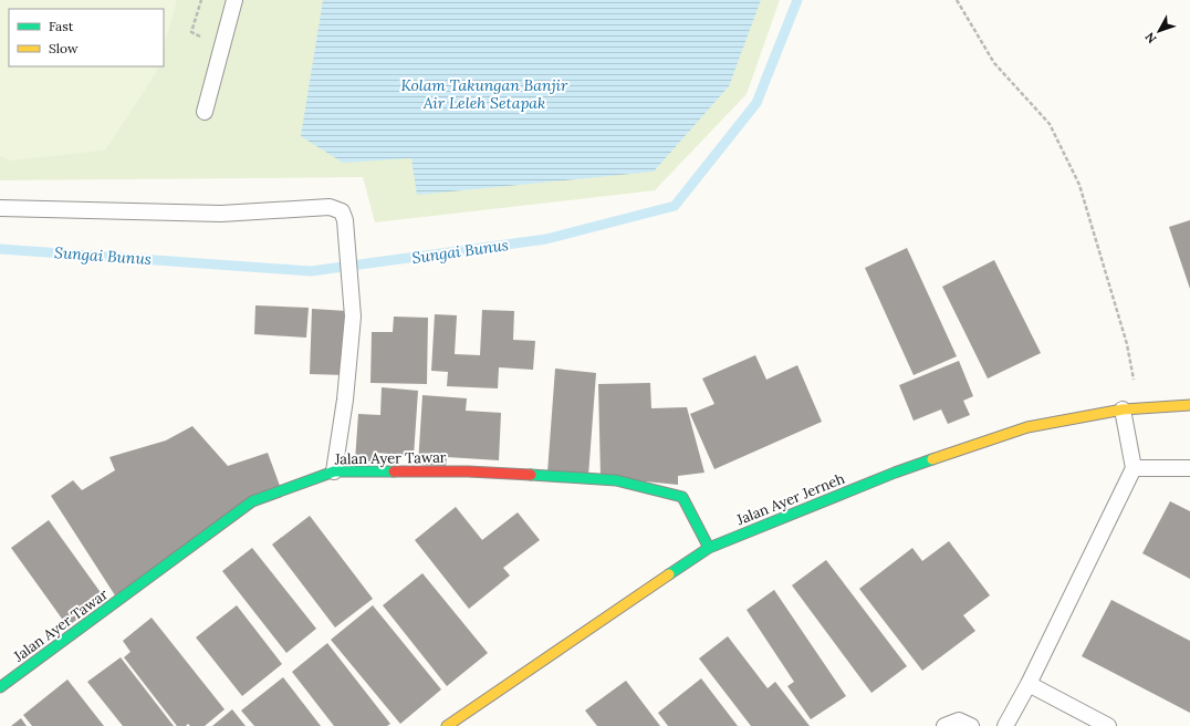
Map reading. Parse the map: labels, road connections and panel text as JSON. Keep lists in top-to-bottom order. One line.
{"streets":{"main road":["Jalan Ayer Tawar","Jalan Ayer Jerneh"]},"crossings":[["Jalan Ayer Tawar","Jalan Ayer Jerneh"]],"water":["Kolam Takungan Banjir Air Leleh Setapak","Sungai Bunus"],"legend":["Fast","Slow"],"north":"bottom left"}
